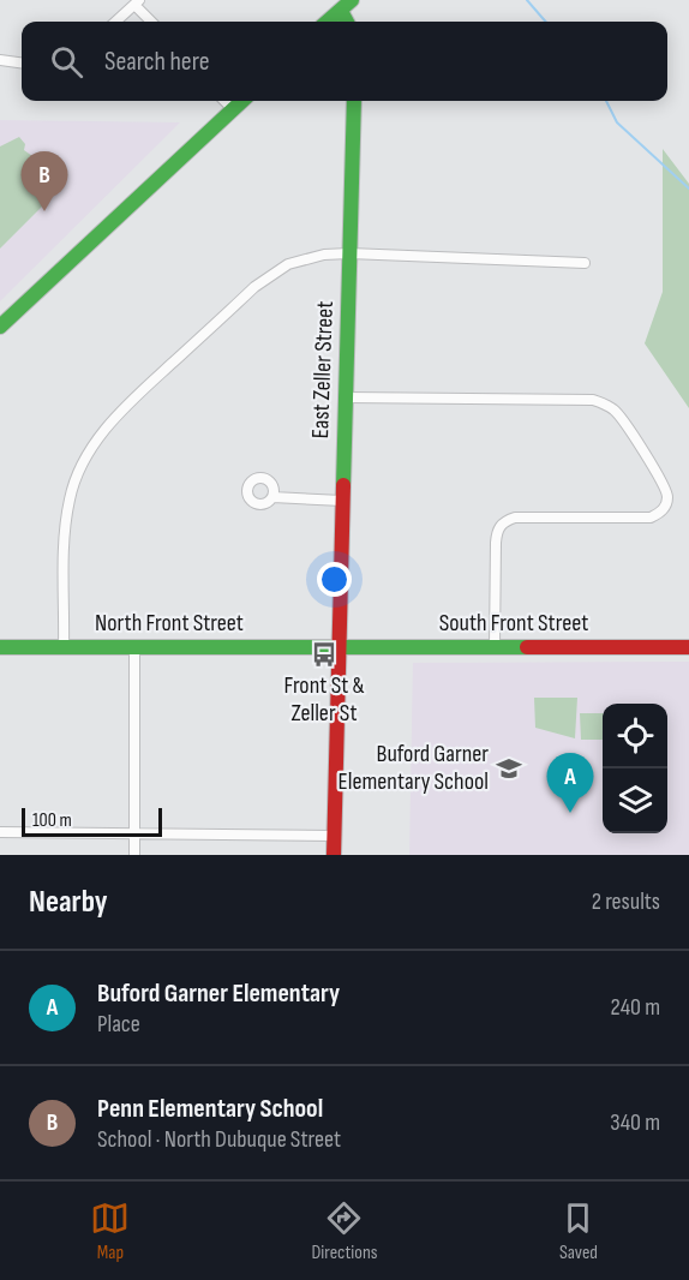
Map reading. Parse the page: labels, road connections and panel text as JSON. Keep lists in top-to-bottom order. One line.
{"streets":{"street":["East Zeller Street","North Front Street","South Front Street"]},"crossings":[["East Zeller Street","North Front Street"],["East Zeller Street","South Front Street"],["North Front Street","South Front Street"]],"places":{"bus stop":["Front St & Zeller St"],"school or university":["Buford Garner Elementary School"]},"scale_bar":"100 m","page":{"search":"Search here","pins":["B","A"],"scale":"100 m","heading":["Nearby","2 results"],"list":[{"mark":"A","name":"Buford Garner Elementary","note":"Place","value":"240 m"},{"mark":"B","name":"Penn Elementary School","note":"School · North Dubuque Street","value":"340 m"}],"nav":["Map","Directions","Saved"]}}
